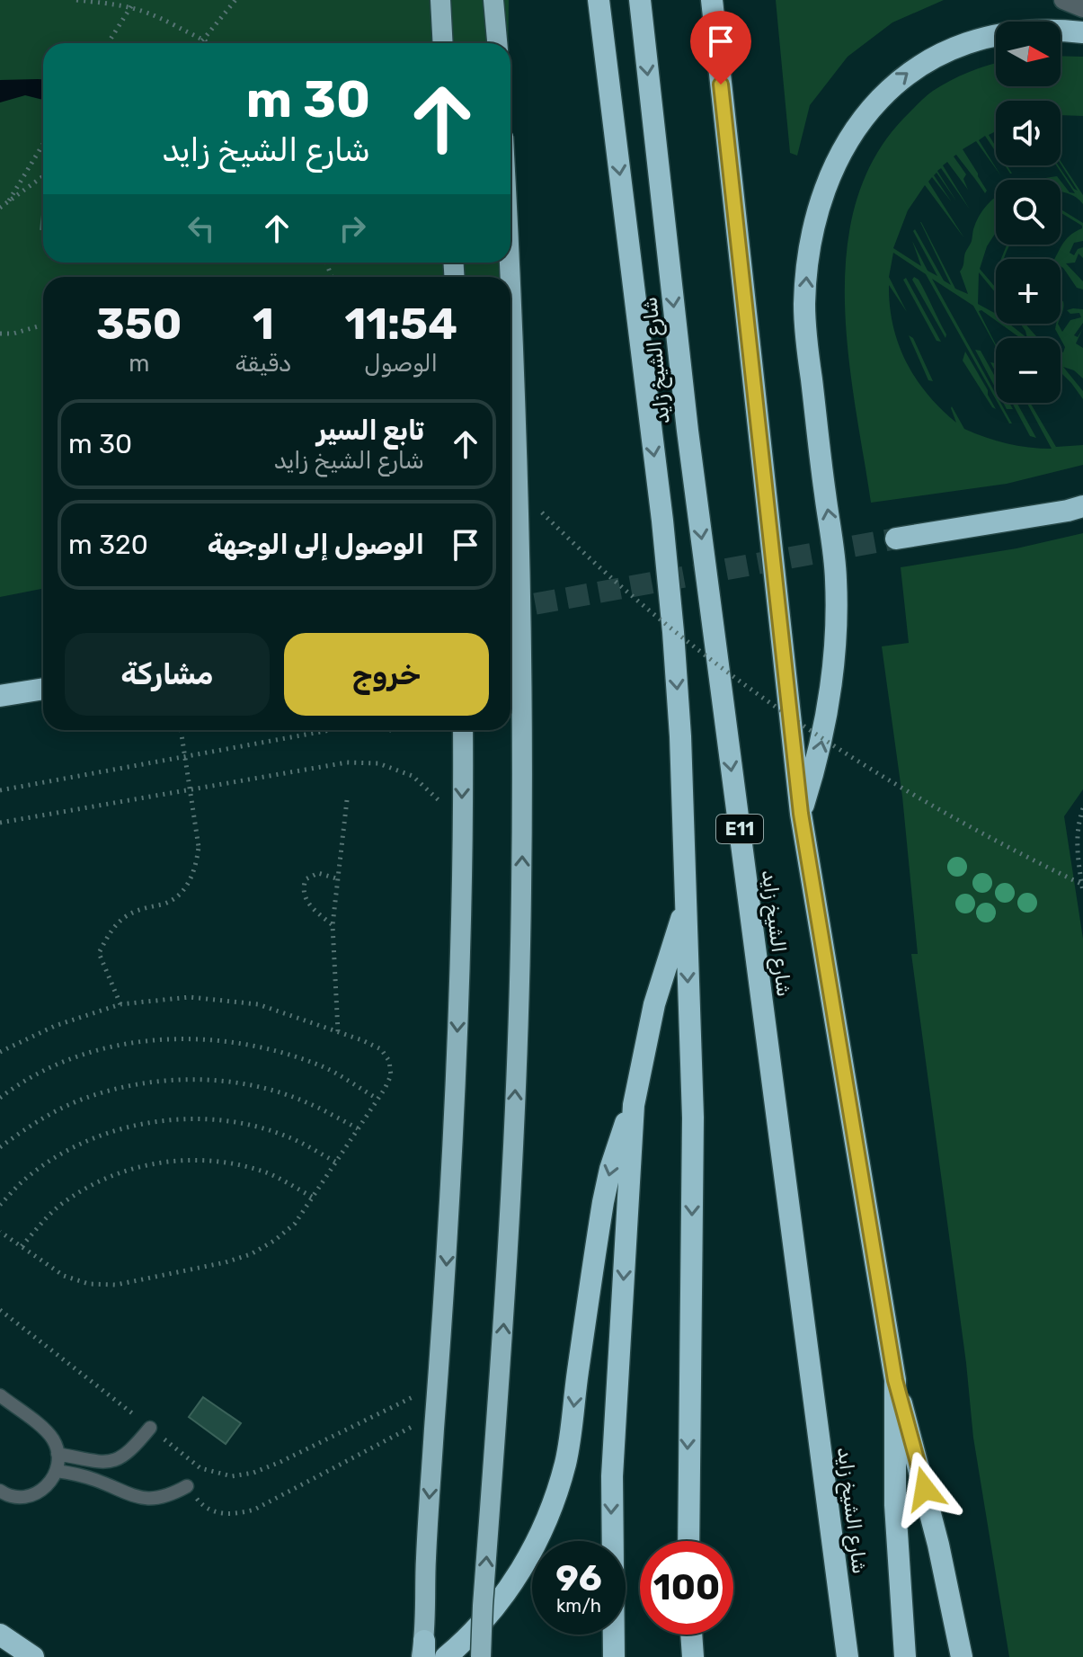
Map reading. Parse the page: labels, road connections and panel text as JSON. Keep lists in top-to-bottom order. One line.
{"streets":{"highway":["شارع الشيخ زايد","E11"]},"north":"right","page":{"map_buttons":["+","−"],"turn":["30 m","شارع الشيخ زايد"],"eta":["11:54","الوصول","1","دقيقة","350","m"],"list":[{"name":"تابع السير","note":"شارع الشيخ زايد","value":"30 m"},{"name":"الوصول إلى الوجهة","value":"320 m"}],"buttons":["خروج","مشاركة"],"speed":"96 km/h","limit":"100"}}
